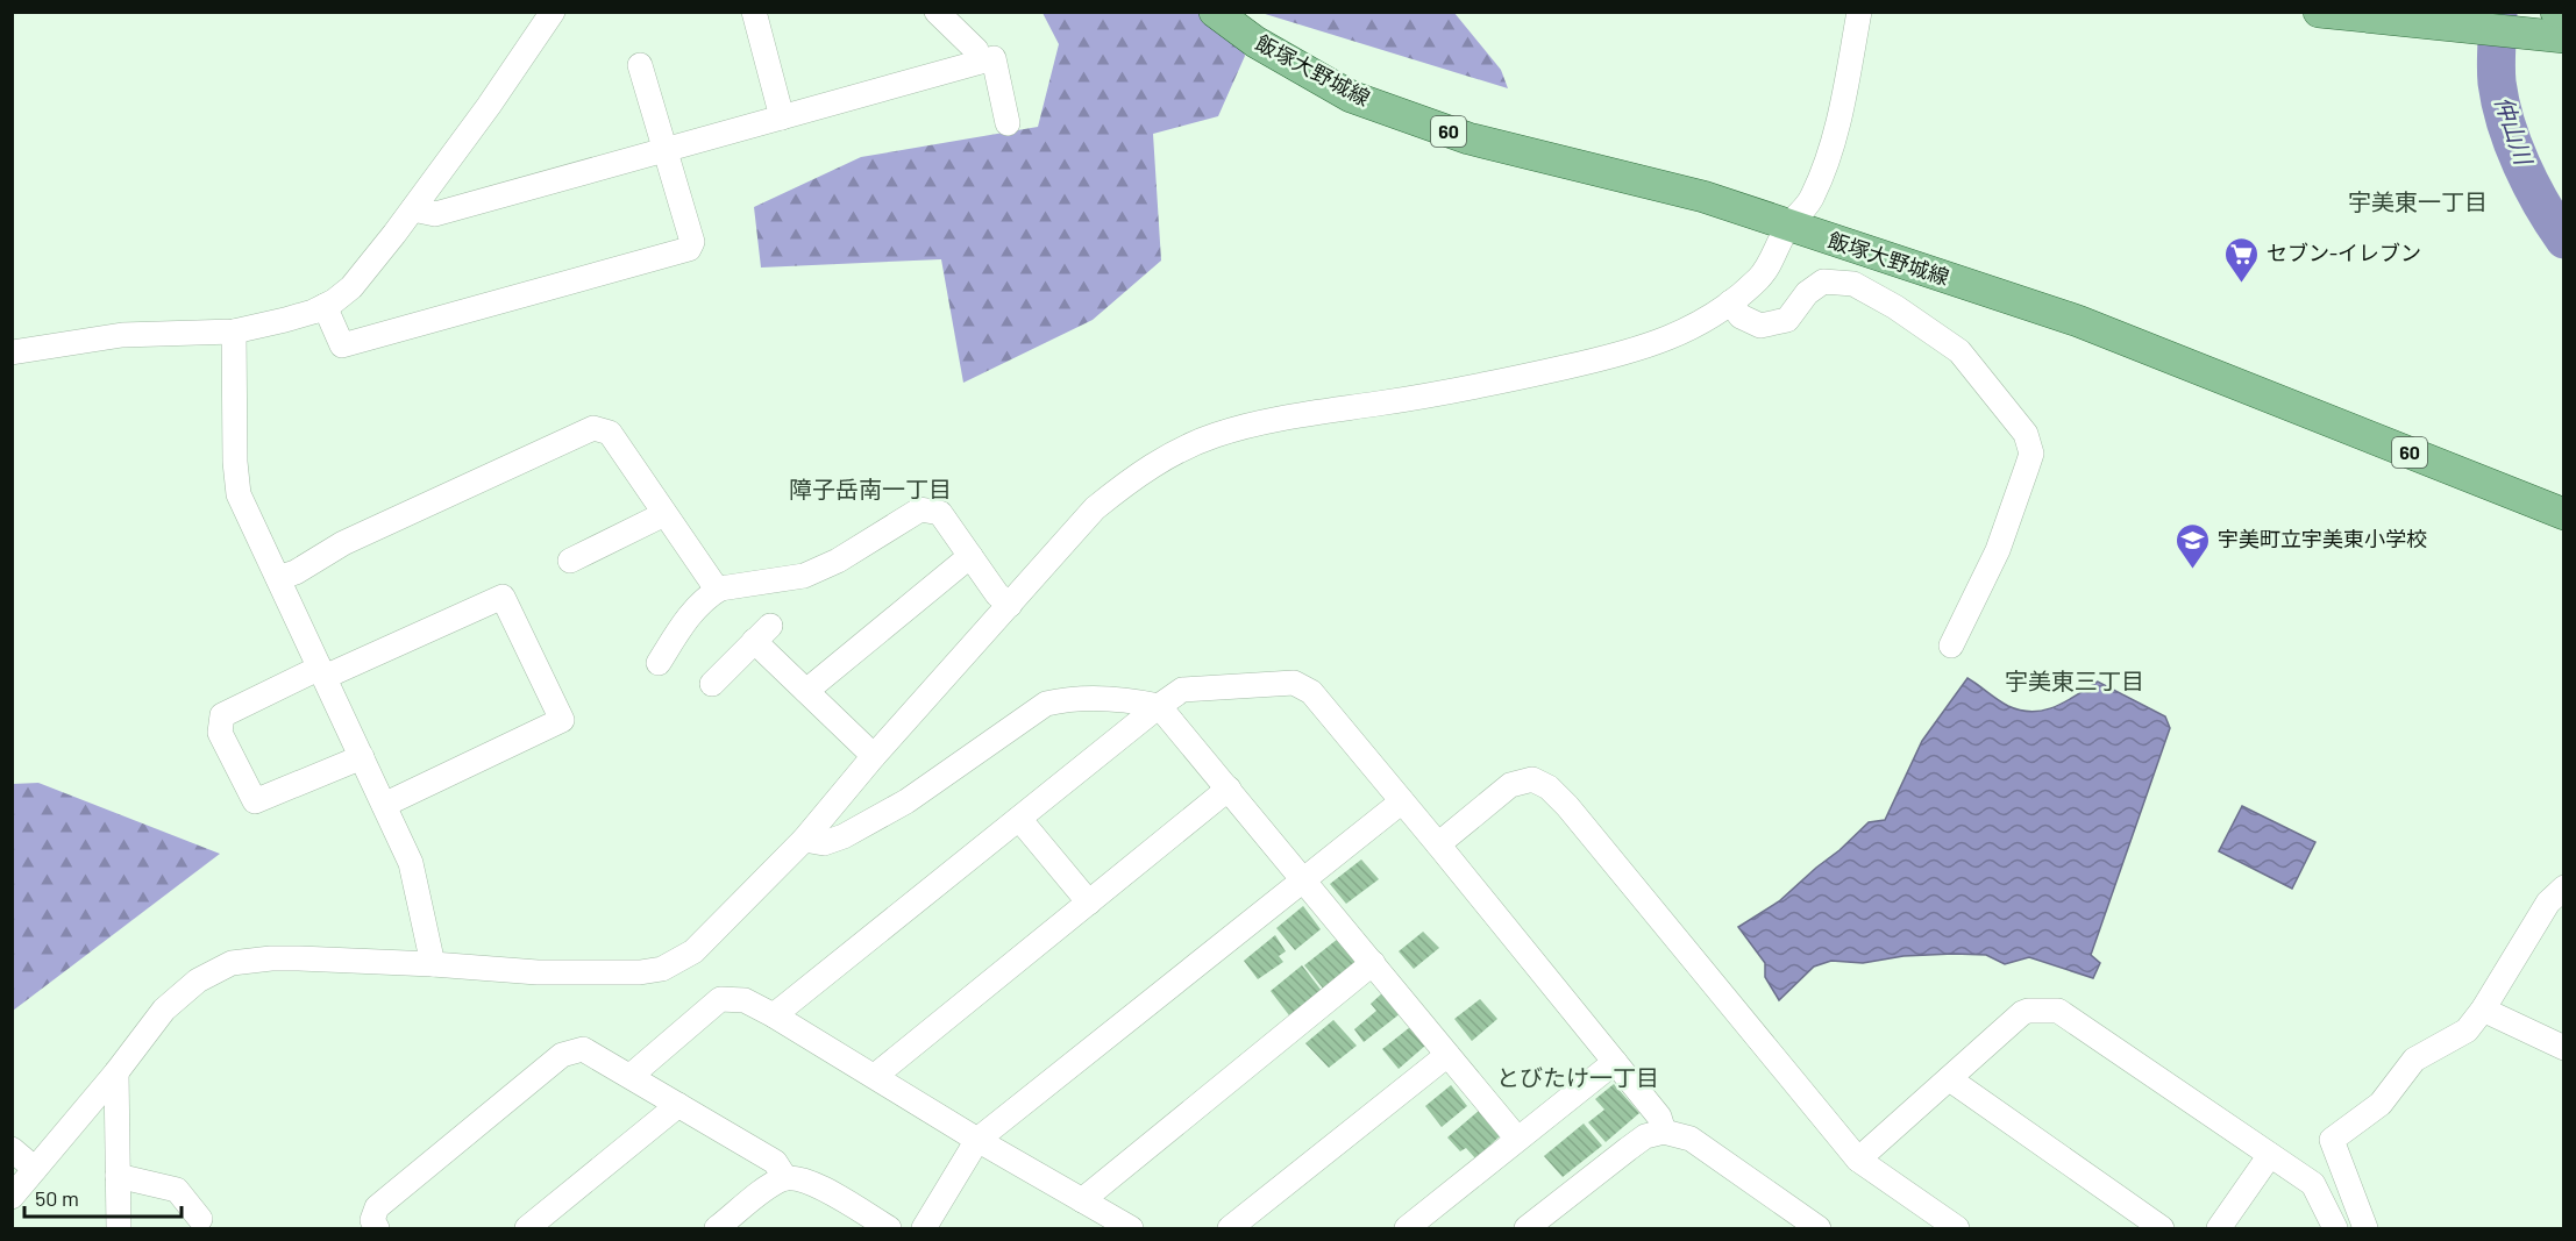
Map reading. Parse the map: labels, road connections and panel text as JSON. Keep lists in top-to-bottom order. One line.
{"streets":{"main road":["飯塚大野城線","60"]},"districts":["宇美東一丁目","障子岳南一丁目","宇美東三丁目","とびたけ一丁目"],"water":["仲山川"],"places":{"supermarket":["セブン-イレブン"],"school or university":["宇美町立宇美東小学校"]},"scale_bar":"50 m"}
